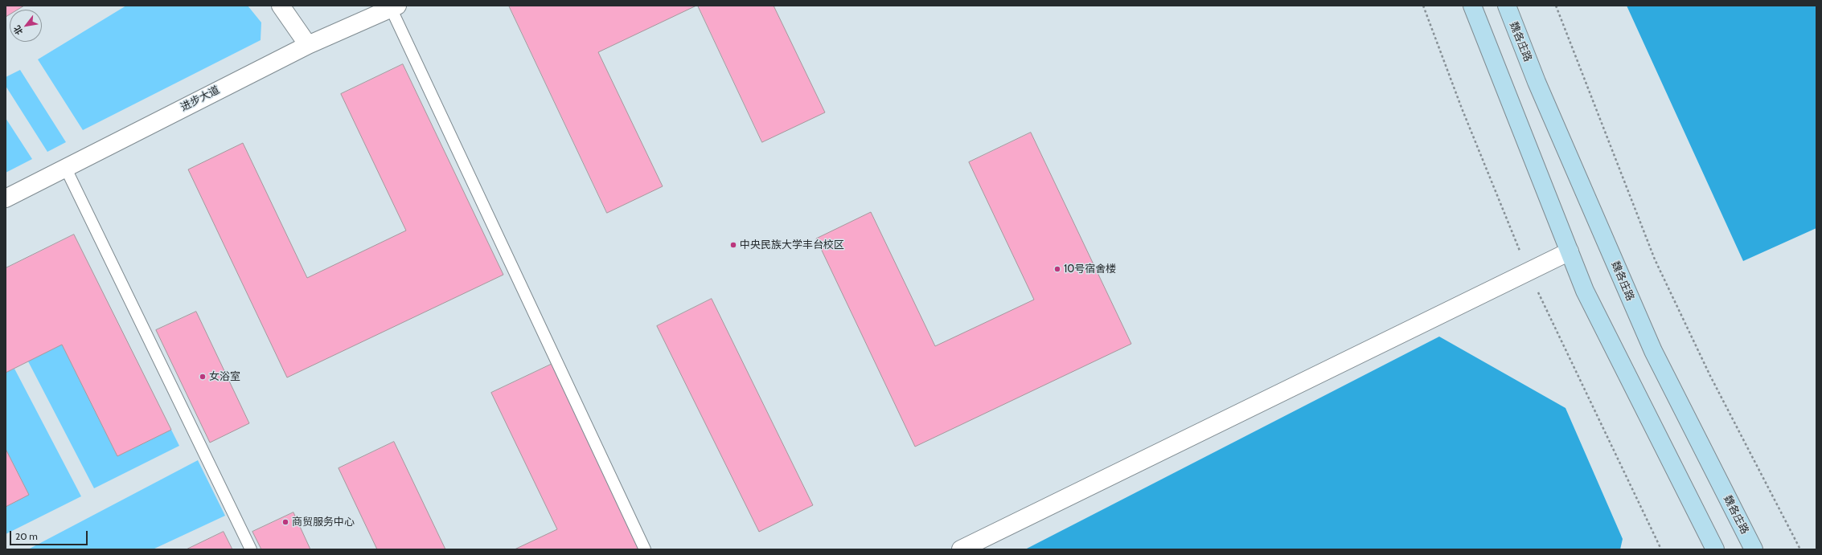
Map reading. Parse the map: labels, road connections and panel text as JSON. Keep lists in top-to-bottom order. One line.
{"streets":{"main road":["魏各庄路"],"street":["进步大道"]},"places":["中央民族大学丰台校区","10号宿舍楼","女浴室","商贸服务中心"],"scale_bar":"20 m","north":"bottom left"}
